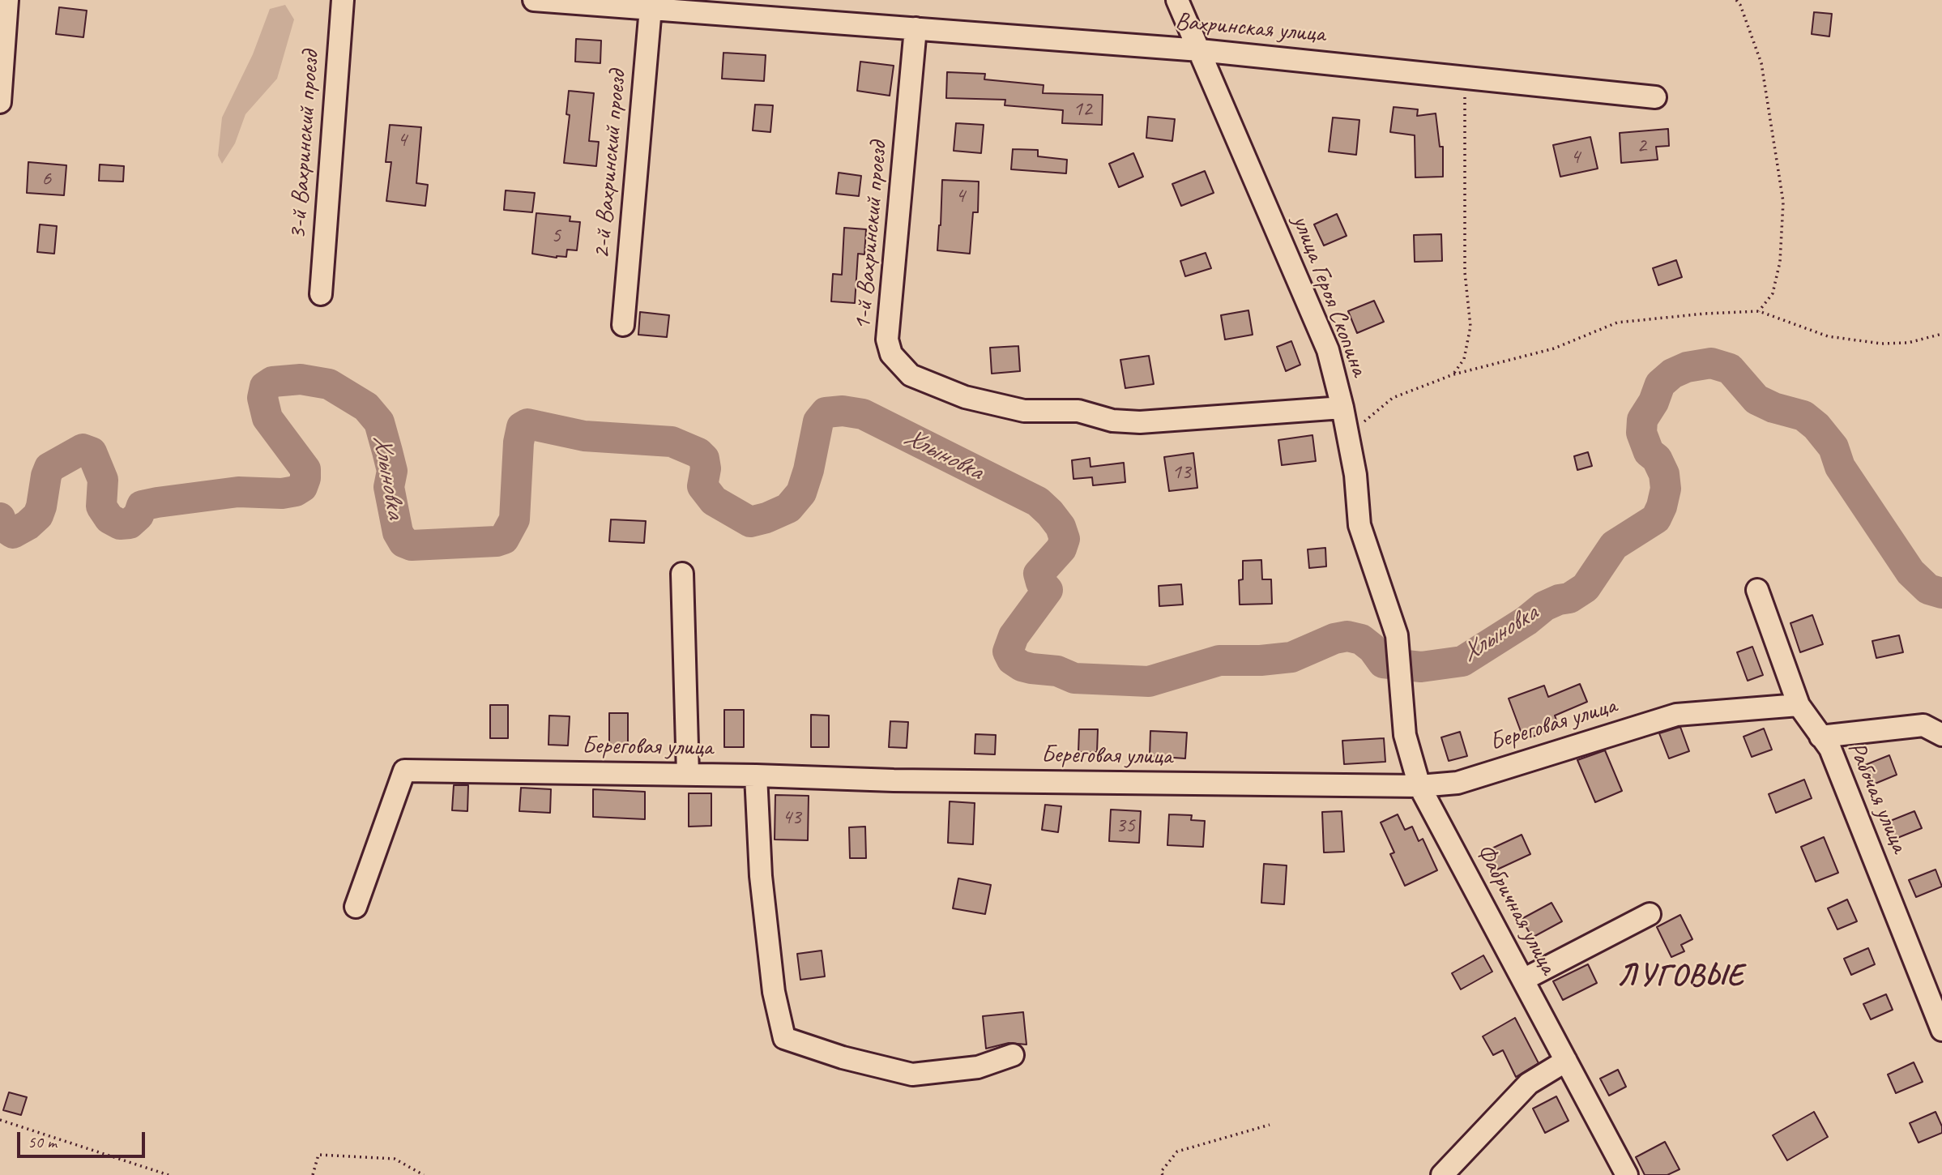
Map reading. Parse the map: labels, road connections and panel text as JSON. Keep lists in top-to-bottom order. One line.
{"streets":{"street":["Вахринская улица","3-й Вахринский проезд","2-й Вахринский проезд","1-й Вахринский проезд","улица Героя Скопина","Береговая улица","Рабочая улица","Фабричная улица"]},"crossings":[["Вахринская улица","2-й Вахринский проезд"],["Вахринская улица","1-й Вахринский проезд"],["Вахринская улица","улица Героя Скопина"],["1-й Вахринский проезд","улица Героя Скопина"],["улица Героя Скопина","Фабричная улица"],["Береговая улица","Рабочая улица"],["Береговая улица","Фабричная улица"]],"districts":["ЛУГОВЫЕ"],"water":["Хлыновка"],"house_numbers":["12","4","2","4","6","4","5","13","43","35"],"scale_bar":"50 m"}
